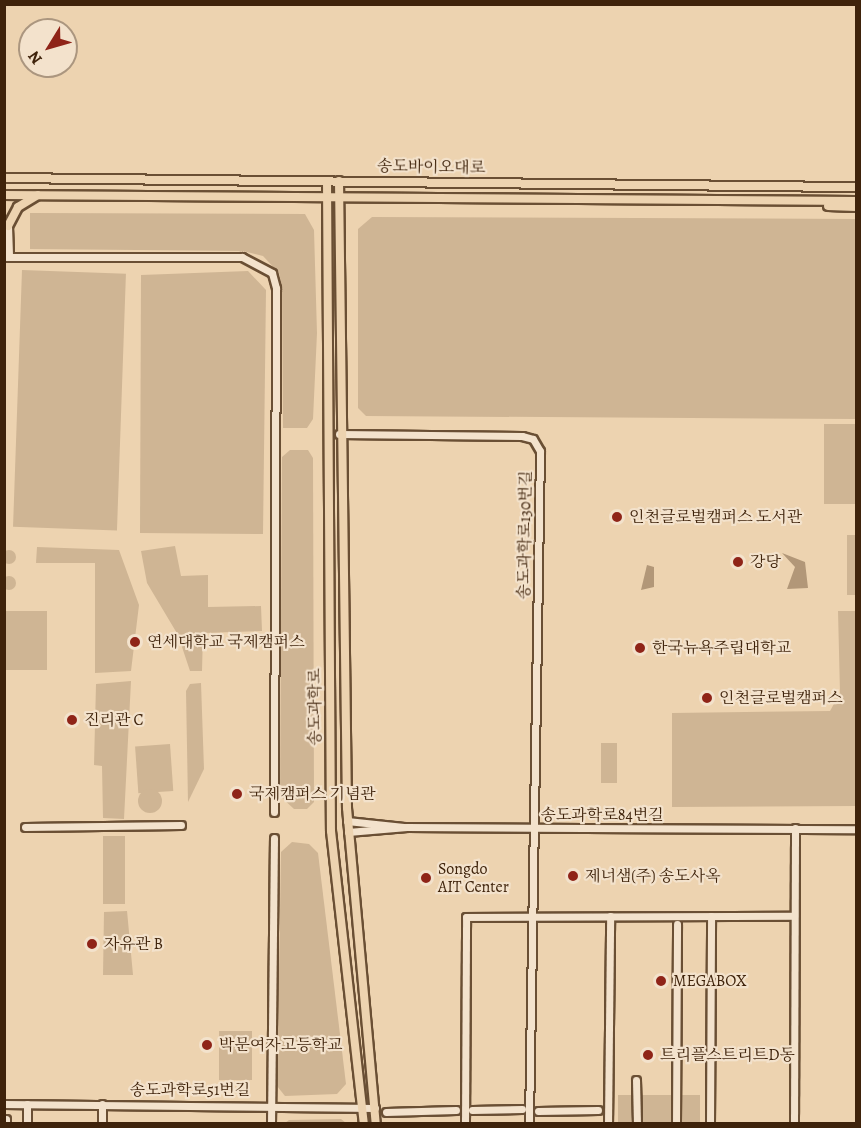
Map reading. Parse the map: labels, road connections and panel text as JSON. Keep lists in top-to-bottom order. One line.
{"streets":{"main road":["송도바이오대로","송도과학로"],"street":["송도과학로130번길","송도과학로84번길","송도과학로51번길"]},"crossings":[["송도바이오대로","송도과학로"],["송도과학로130번길","송도과학로"],["송도과학로130번길","송도과학로84번길"],["송도과학로","송도과학로84번길"],["송도과학로","송도과학로51번길"]],"places":["인천글로벌캠퍼스 도서관","강당","연세대학교 국제캠퍼스","한국뉴욕주립대학교","인천글로벌캠퍼스","진리관 C","국제캠퍼스 기념관","제너샘(주) 송도사옥","Songdo AIT Center","자유관 B","MEGABOX","박문여자고등학교","트리플스트리트D동"],"north":"bottom left"}
